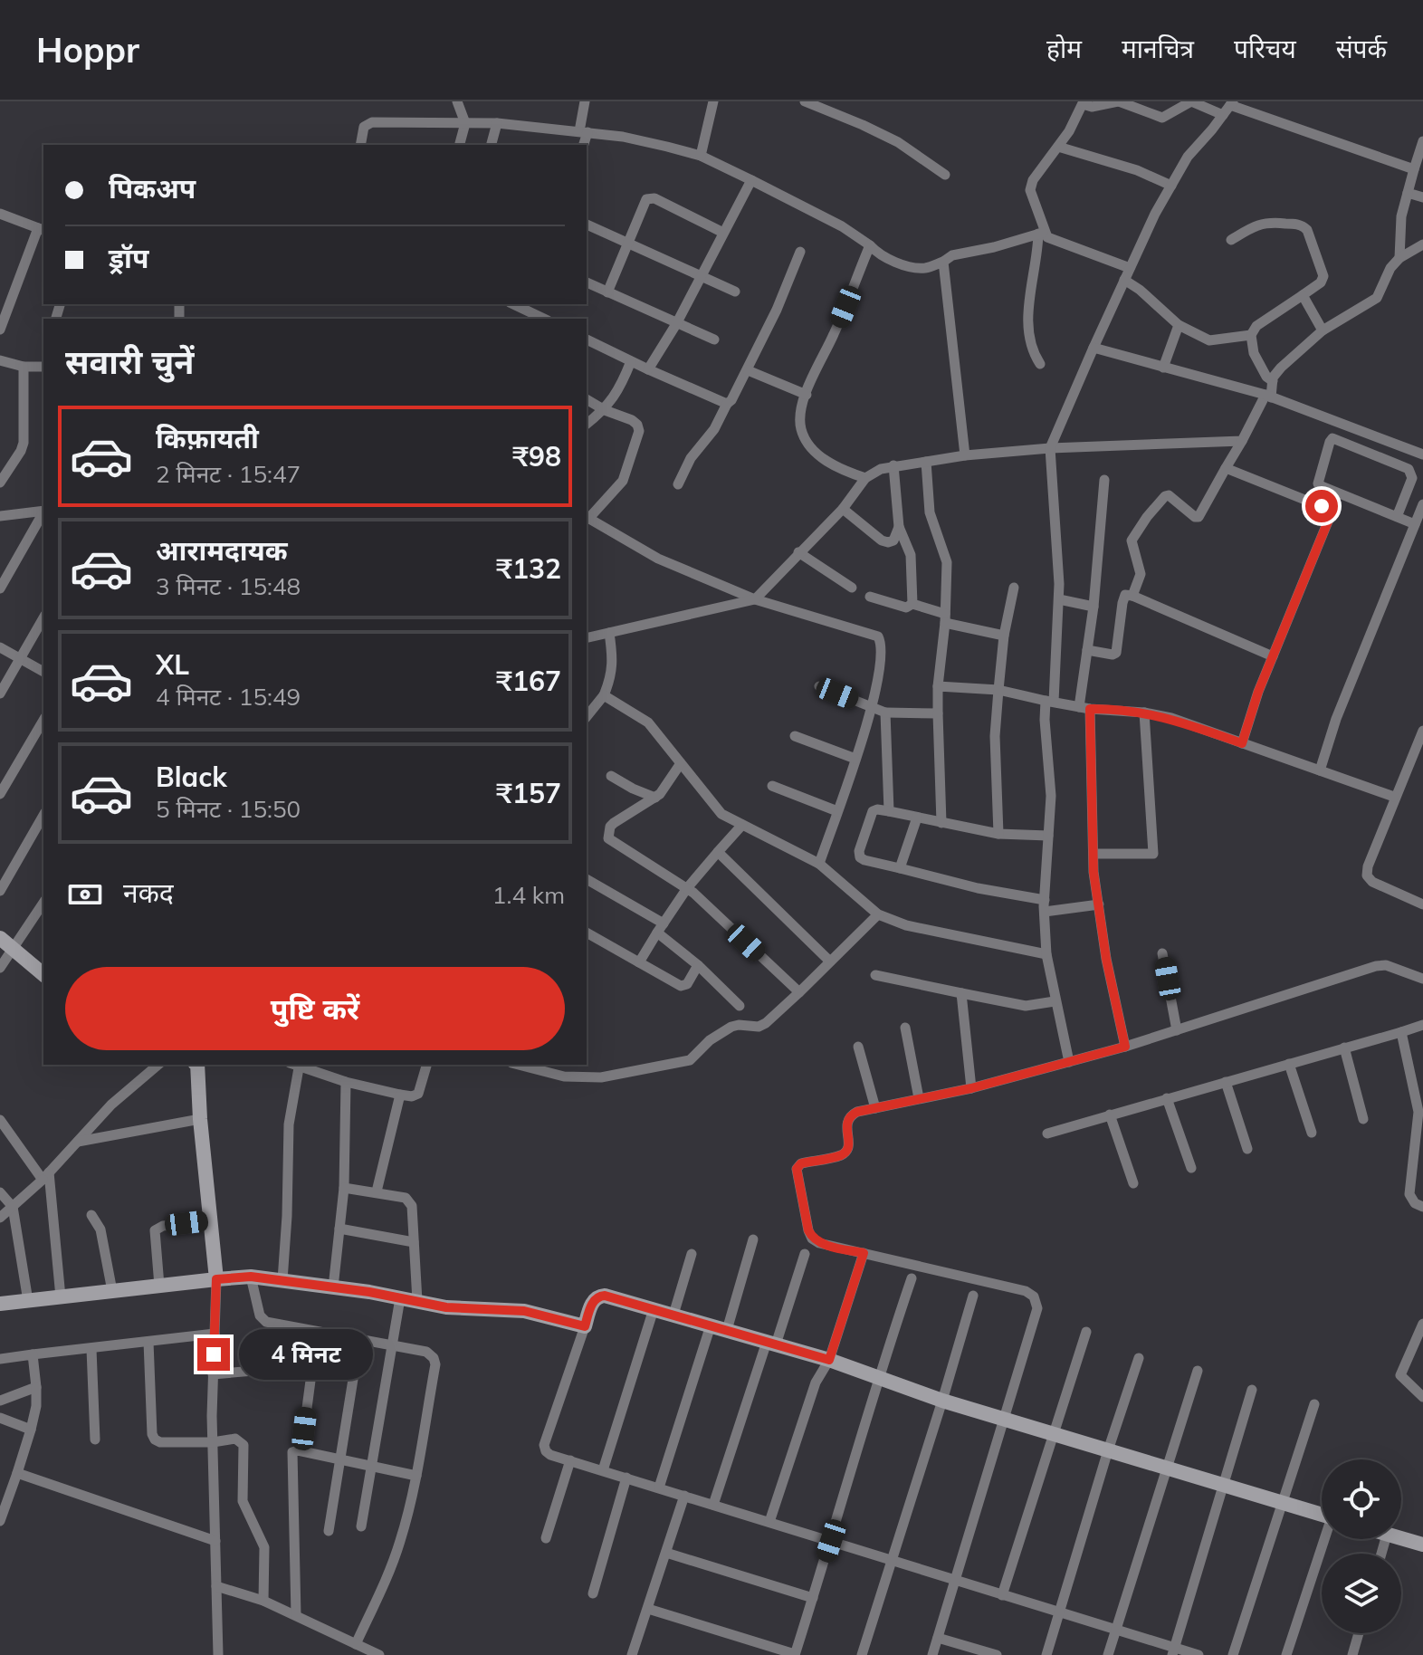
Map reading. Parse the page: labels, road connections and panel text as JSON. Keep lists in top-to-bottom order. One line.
{"page":{"header":"Hoppr","nav":["होम","मानचित्र","परिचय","संपर्क"],"banner":["पिकअप","ड्रॉप"],"heading":"सवारी चुनें","list":[{"name":"किफ़ायती","note":"2 मिनट · 15:47","value":"₹98"},{"name":"आरामदायक","note":"3 मिनट · 15:48","value":"₹132"},{"name":"XL","note":"4 मिनट · 15:49","value":"₹167"},{"name":"Black","note":"5 मिनट · 15:50","value":"₹157"}],"pay":["नकद","1.4 km"],"buttons":"पुष्टि करें","bubble":"4 मिनट"}}
